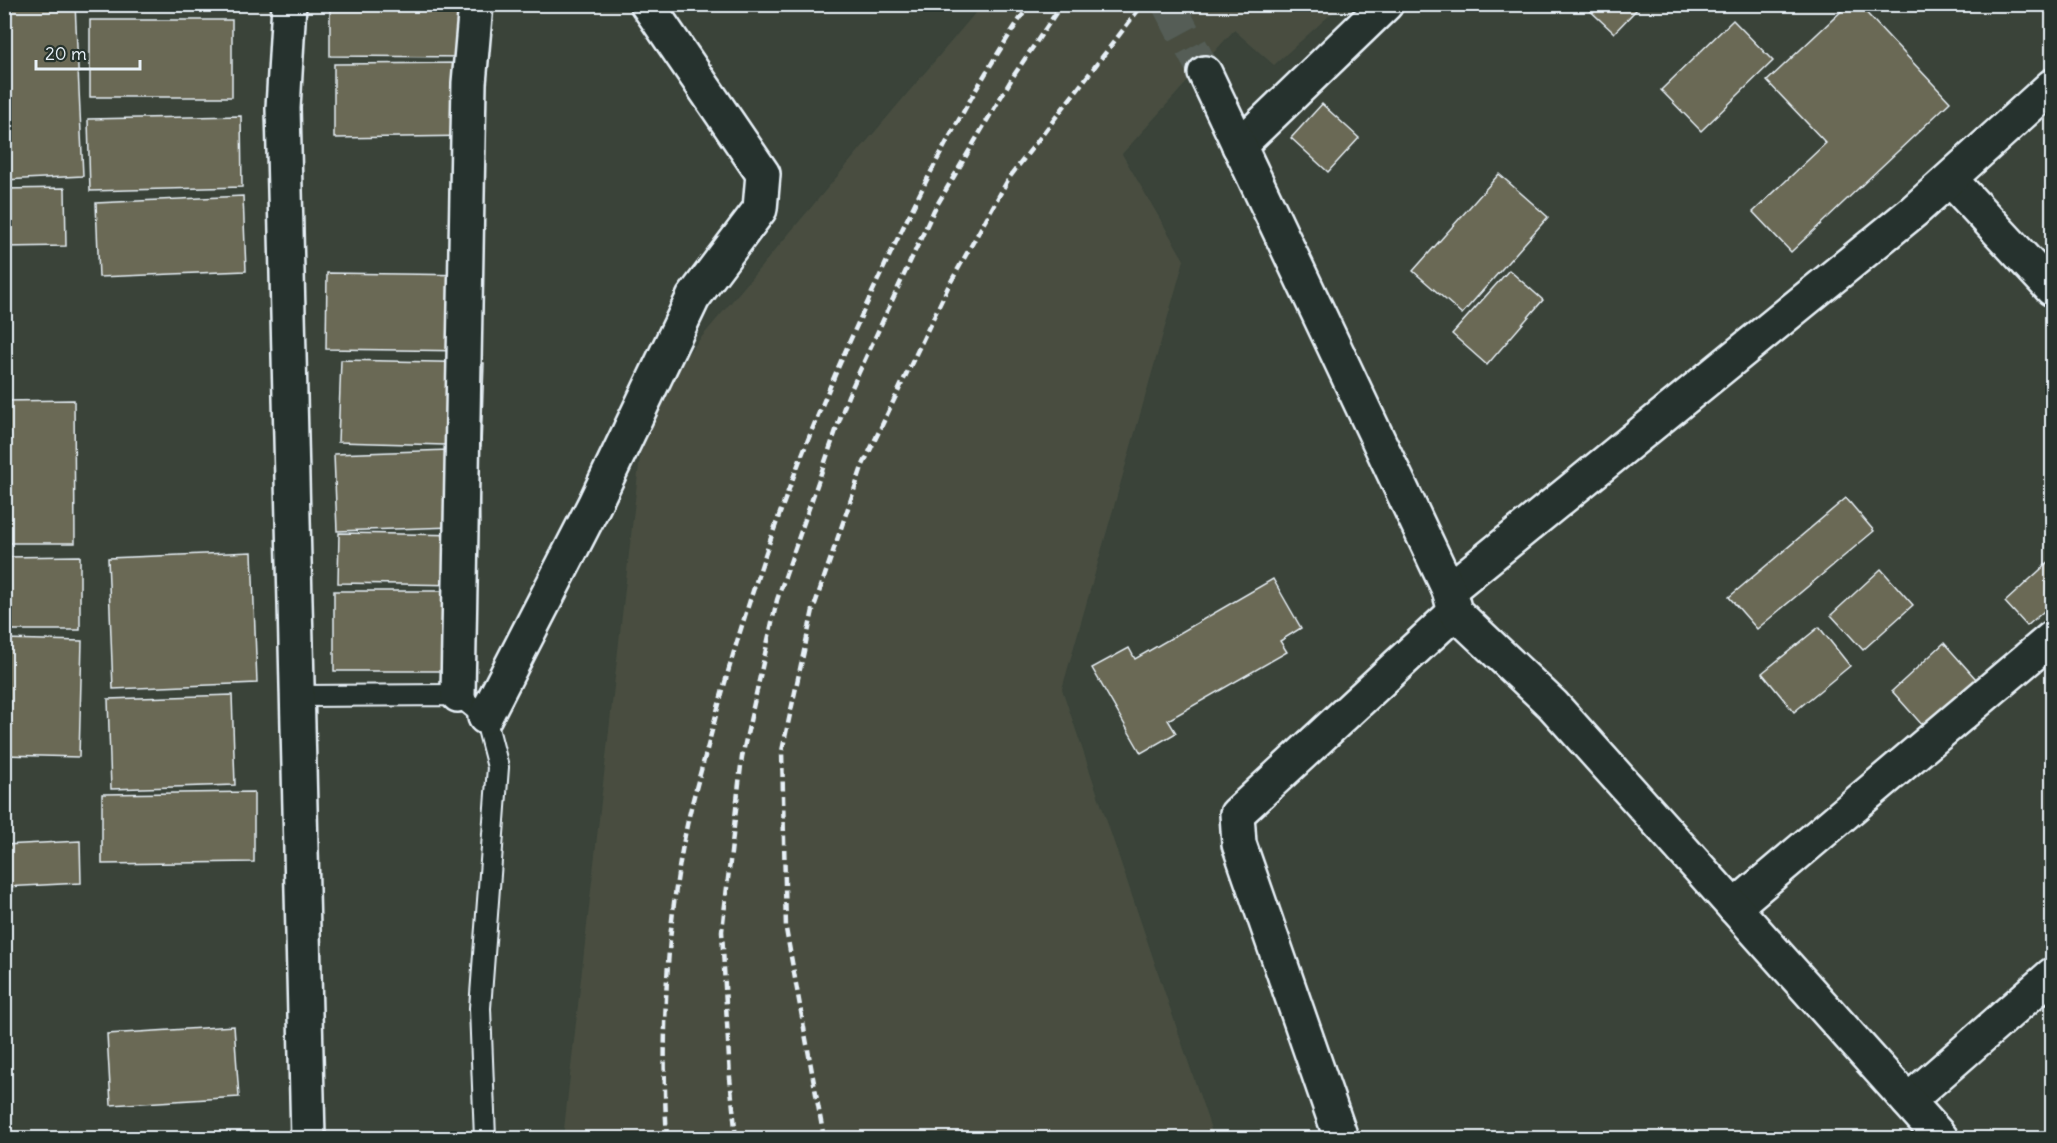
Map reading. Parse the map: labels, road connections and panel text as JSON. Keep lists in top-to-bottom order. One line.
{"scale_bar":"20 m"}
